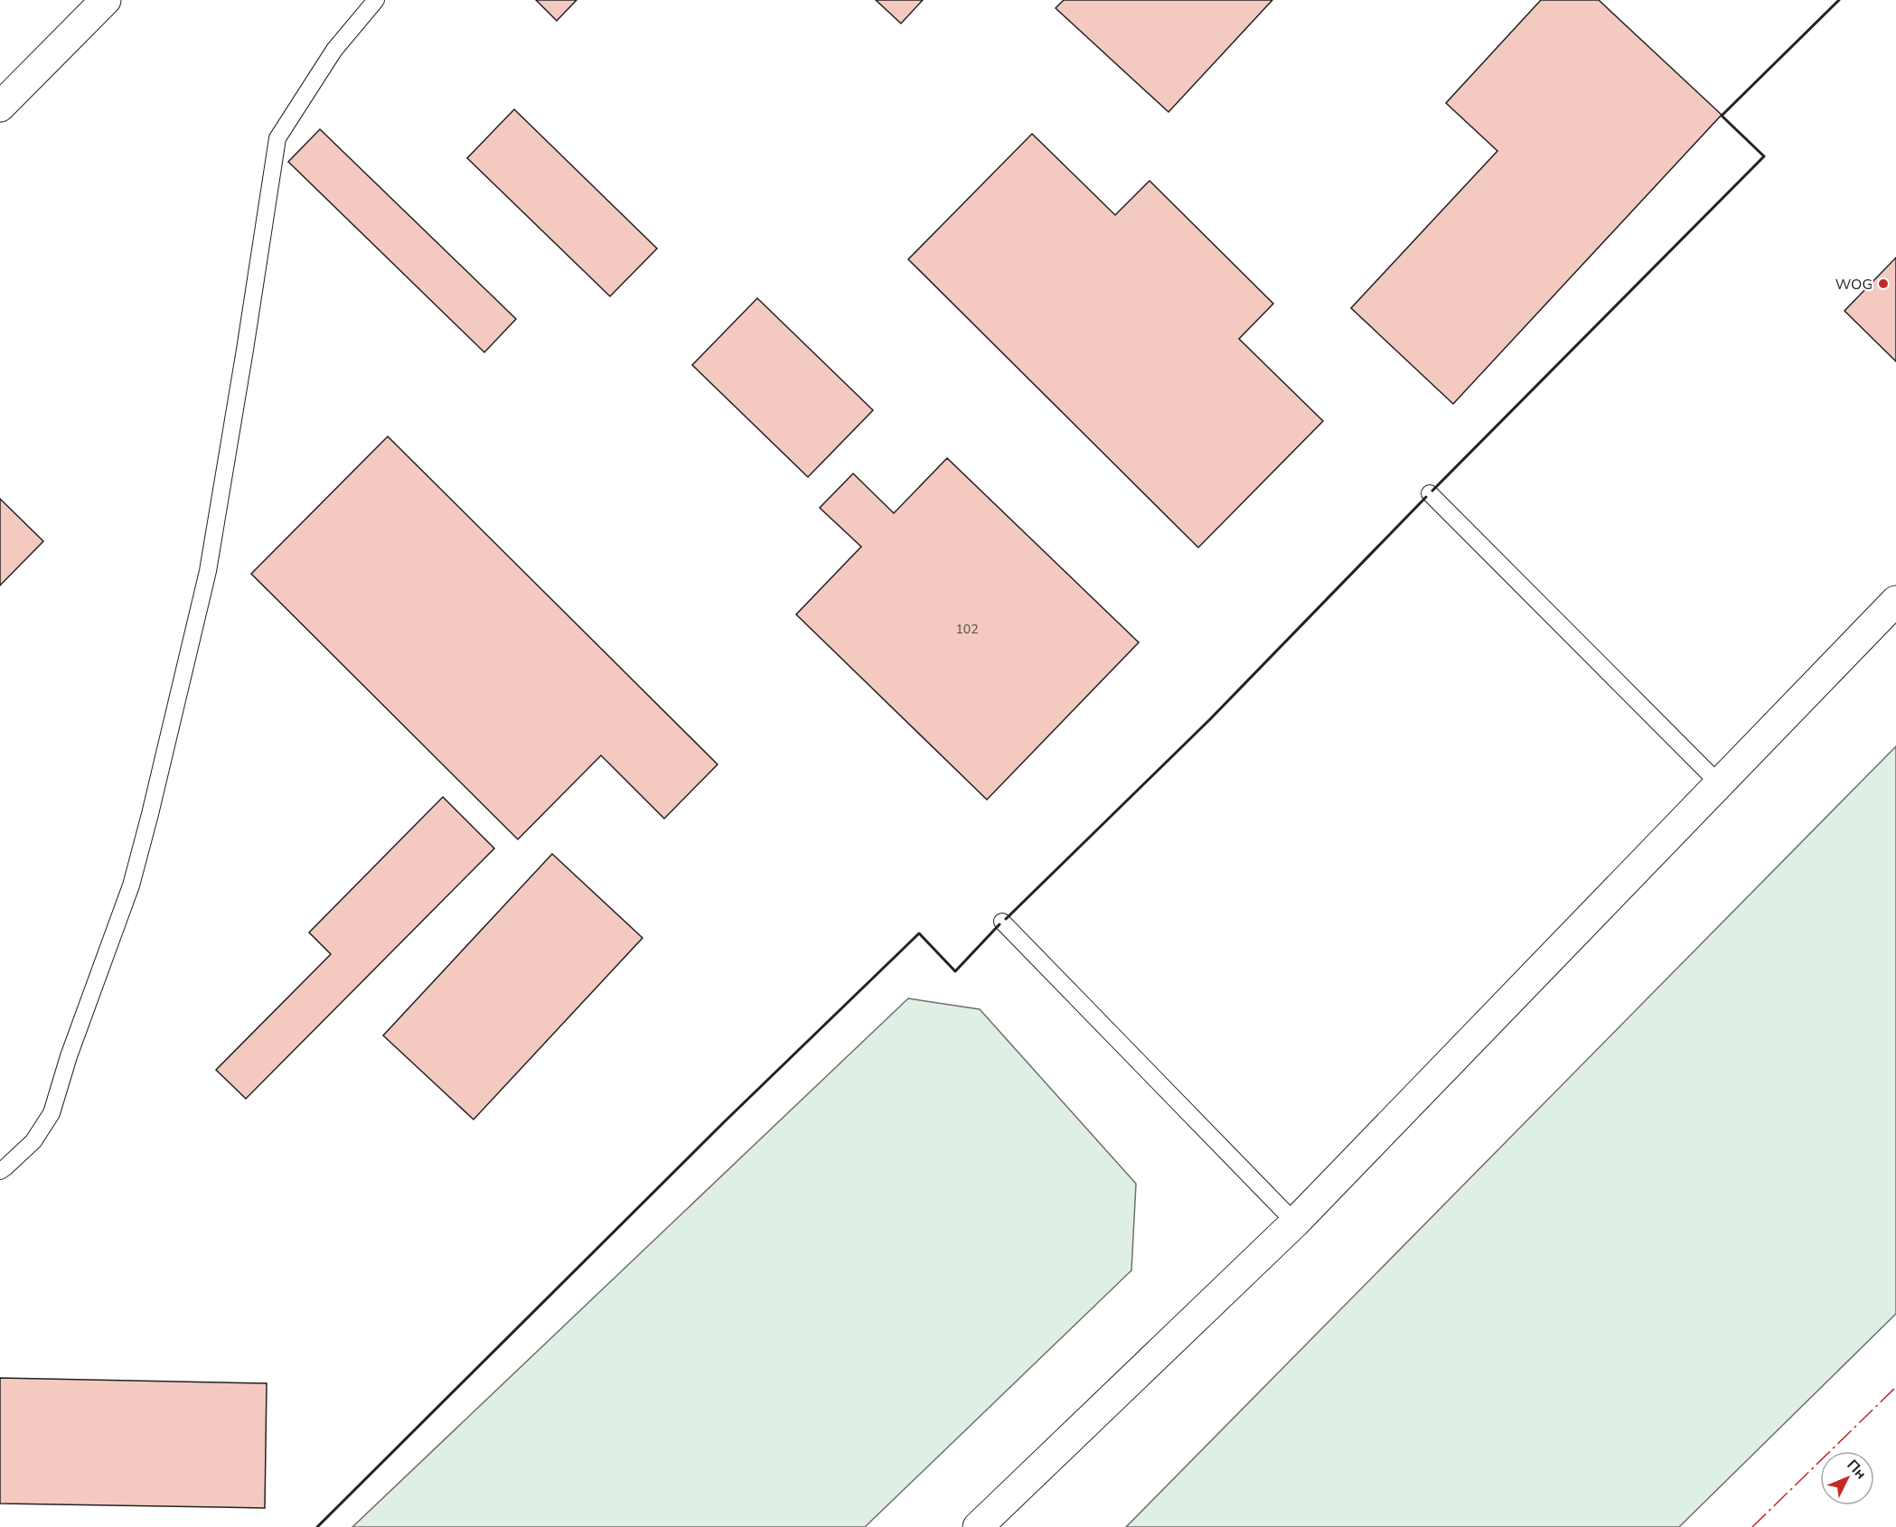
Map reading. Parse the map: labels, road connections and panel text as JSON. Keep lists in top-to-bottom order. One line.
{"places":["WOG"],"house_numbers":["102"],"north":"top right"}
